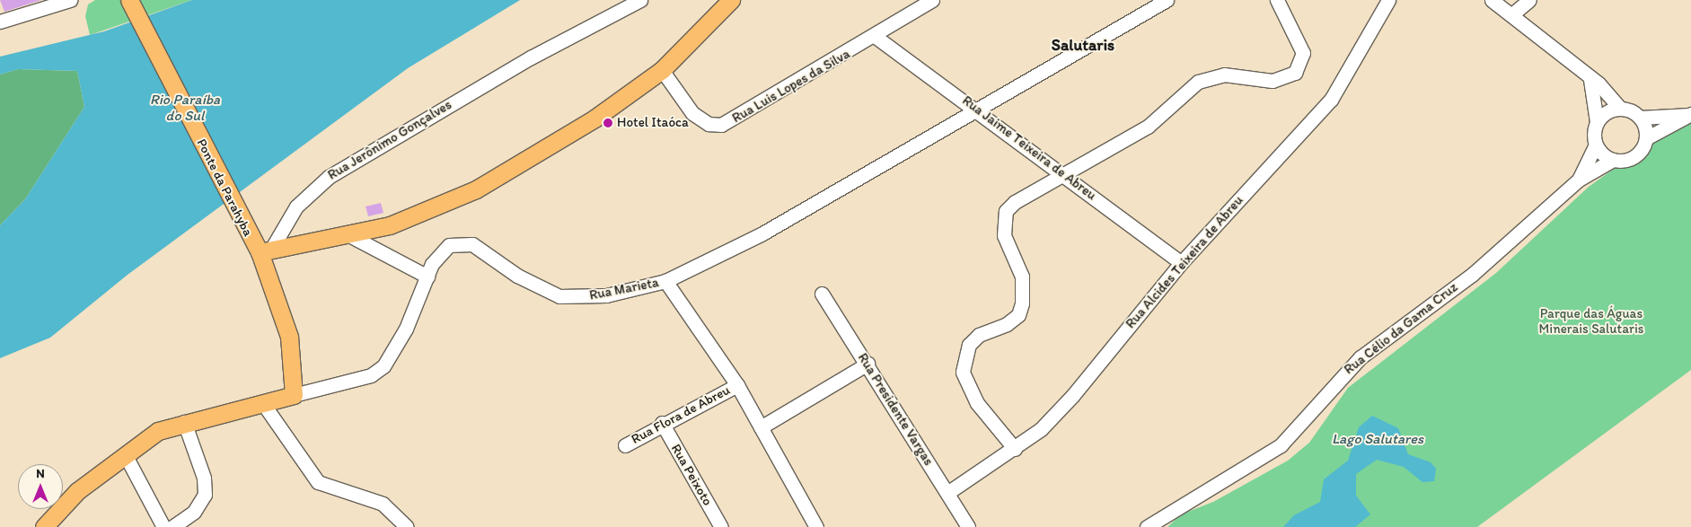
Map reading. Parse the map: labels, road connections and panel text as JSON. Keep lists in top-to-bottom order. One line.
{"streets":{"main road":["Ponte da Parahyba"],"street":["Rua Luis Lopes da Silva","Rua Jerônimo Gonçalves","Rua Jaime Teixeira de Abreu","Rua Alcides Teixeira de Abreu","Rua Marieta","Rua Célio da Gama Cruz","Rua Presidente Vargas","Rua Flora de Abreu","Rua Peixoto"]},"crossings":[["Rua Luis Lopes da Silva","Rua Jaime Teixeira de Abreu"],["Rua Jerônimo Gonçalves","Ponte da Parahyba"],["Rua Jaime Teixeira de Abreu","Rua Alcides Teixeira de Abreu"],["Rua Jaime Teixeira de Abreu","Rua Marieta"],["Ponte da Parahyba","Rua Marieta"],["Rua Alcides Teixeira de Abreu","Rua Presidente Vargas"],["Rua Flora de Abreu","Rua Peixoto"]],"districts":["Salutaris"],"water":["Rio Paraíba do Sul","Lago Salutares"],"parks":["Parque das Águas Minerais Salutaris"],"places":["Hotel Itaóca"],"north":"top"}
